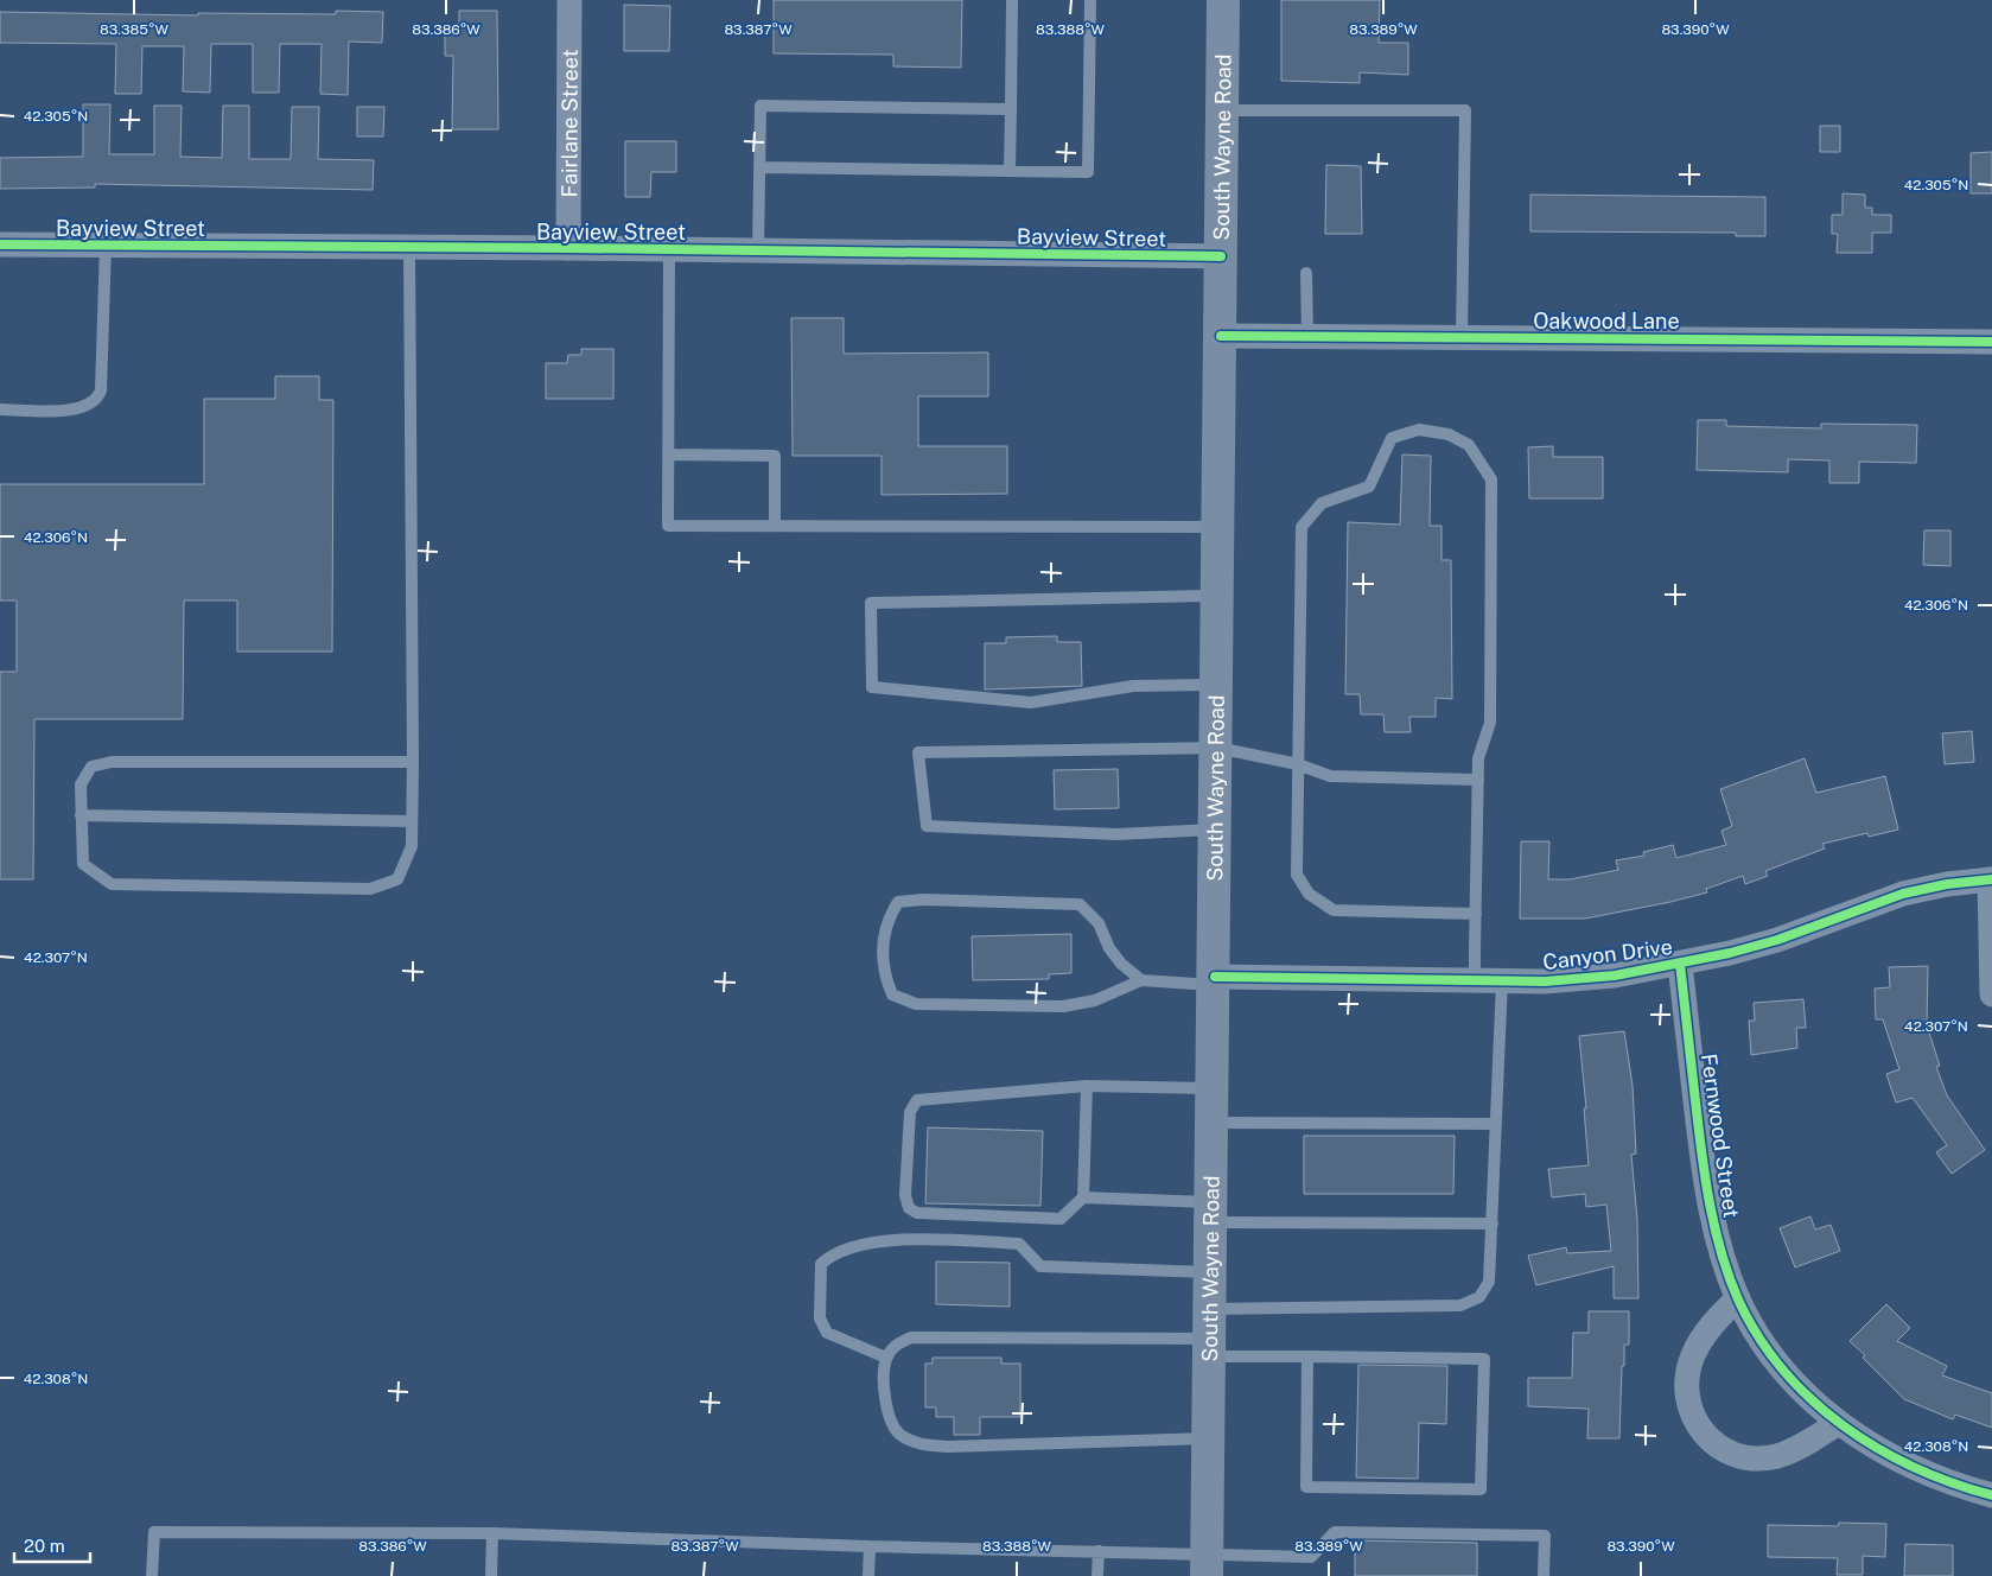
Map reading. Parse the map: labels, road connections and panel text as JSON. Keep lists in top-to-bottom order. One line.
{"streets":{"main road":["South Wayne Road"],"street":["Fairlane Street","Bayview Street","Oakwood Lane","Canyon Drive","Fernwood Street"]},"crossings":[["Fairlane Street","Bayview Street"],["South Wayne Road","Bayview Street"],["South Wayne Road","Oakwood Lane"],["South Wayne Road","Canyon Drive"],["Canyon Drive","Fernwood Street"]],"scale_bar":"20 m","coordinates":["83.385°W","83.386°W","83.387°W","83.388°W","83.389°W","83.390°W","42.305°N","42.306°N","42.307°N","42.308°N"]}
